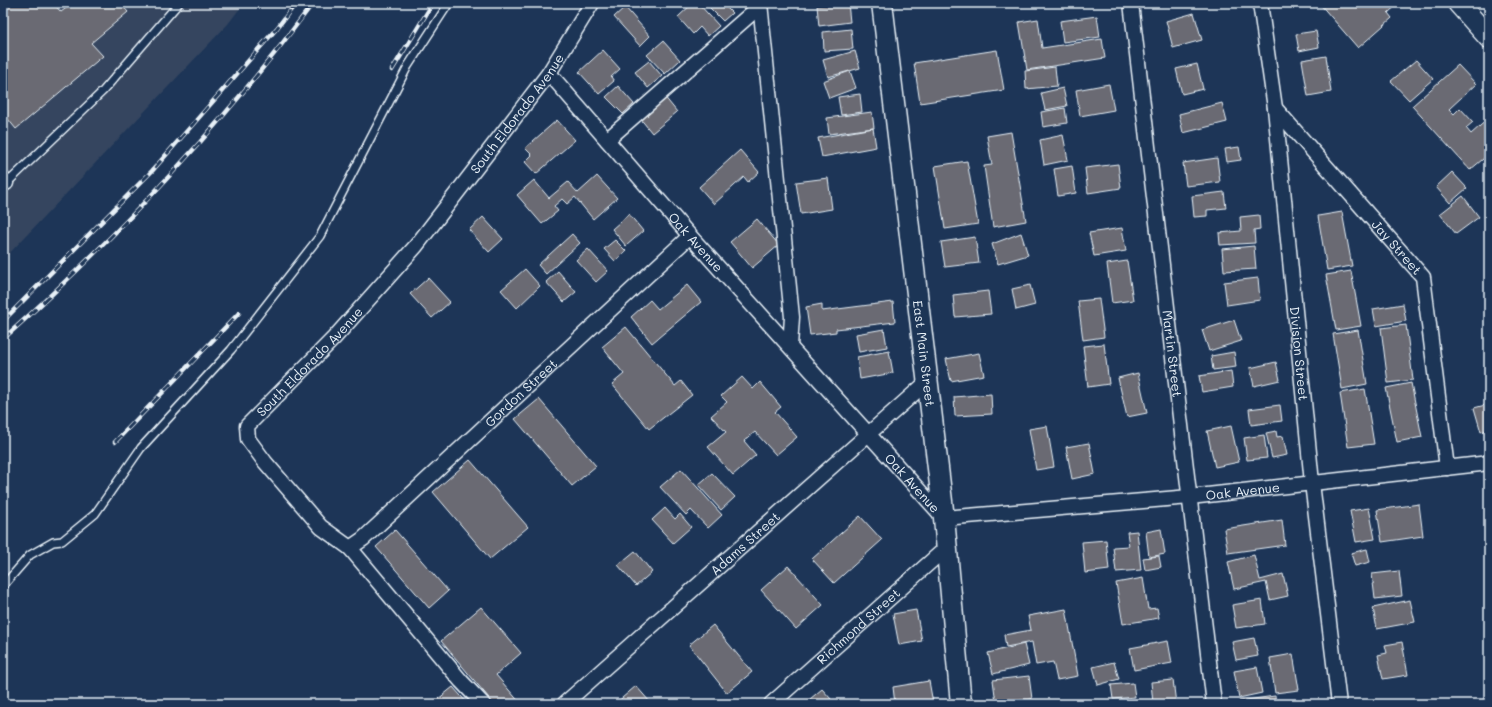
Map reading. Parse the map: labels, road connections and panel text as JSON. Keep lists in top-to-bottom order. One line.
{"streets":{"street":["South Eldorado Avenue","Oak Avenue","Jay Street","East Main Street","Martin Street","Division Street","Gordon Street","Adams Street","Richmond Street"]},"crossings":[["South Eldorado Avenue","Oak Avenue"],["South Eldorado Avenue","Gordon Street"],["Oak Avenue","Jay Street"],["Oak Avenue","East Main Street"],["Oak Avenue","Martin Street"],["Oak Avenue","Division Street"],["Oak Avenue","Gordon Street"],["Oak Avenue","Adams Street"],["Jay Street","Division Street"],["East Main Street","Adams Street"],["East Main Street","Richmond Street"]]}
